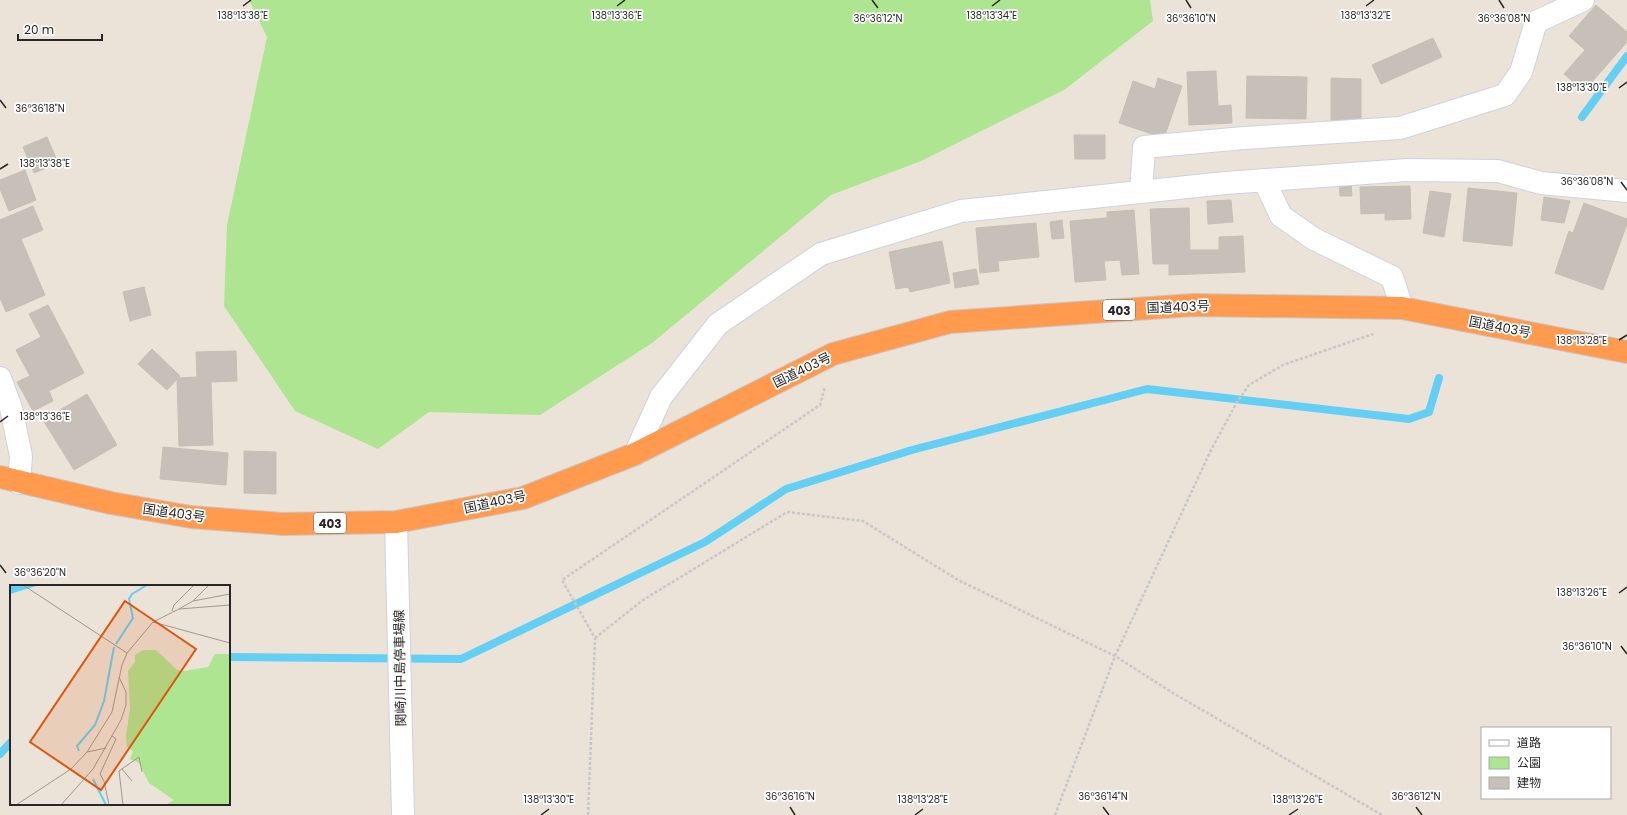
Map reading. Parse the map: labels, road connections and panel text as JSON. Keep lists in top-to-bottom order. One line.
{"streets":{"highway":["国道403号","403"],"street":["関崎川中島停車場線"]},"crossings":[["国道403号","関崎川中島停車場線"]],"legend":["道路","公園","建物"],"scale_bar":"20 m","coordinates":["138°13'38\"E","138°13'36\"E","138°13'34\"E","138°13'32\"E","36°36'12\"N","36°36'10\"N","36°36'08\"N","138°13'30\"E","36°36'18\"N","138°13'28\"E","36°36'20\"N","138°13'26\"E","36°36'16\"N","36°36'14\"N"]}
